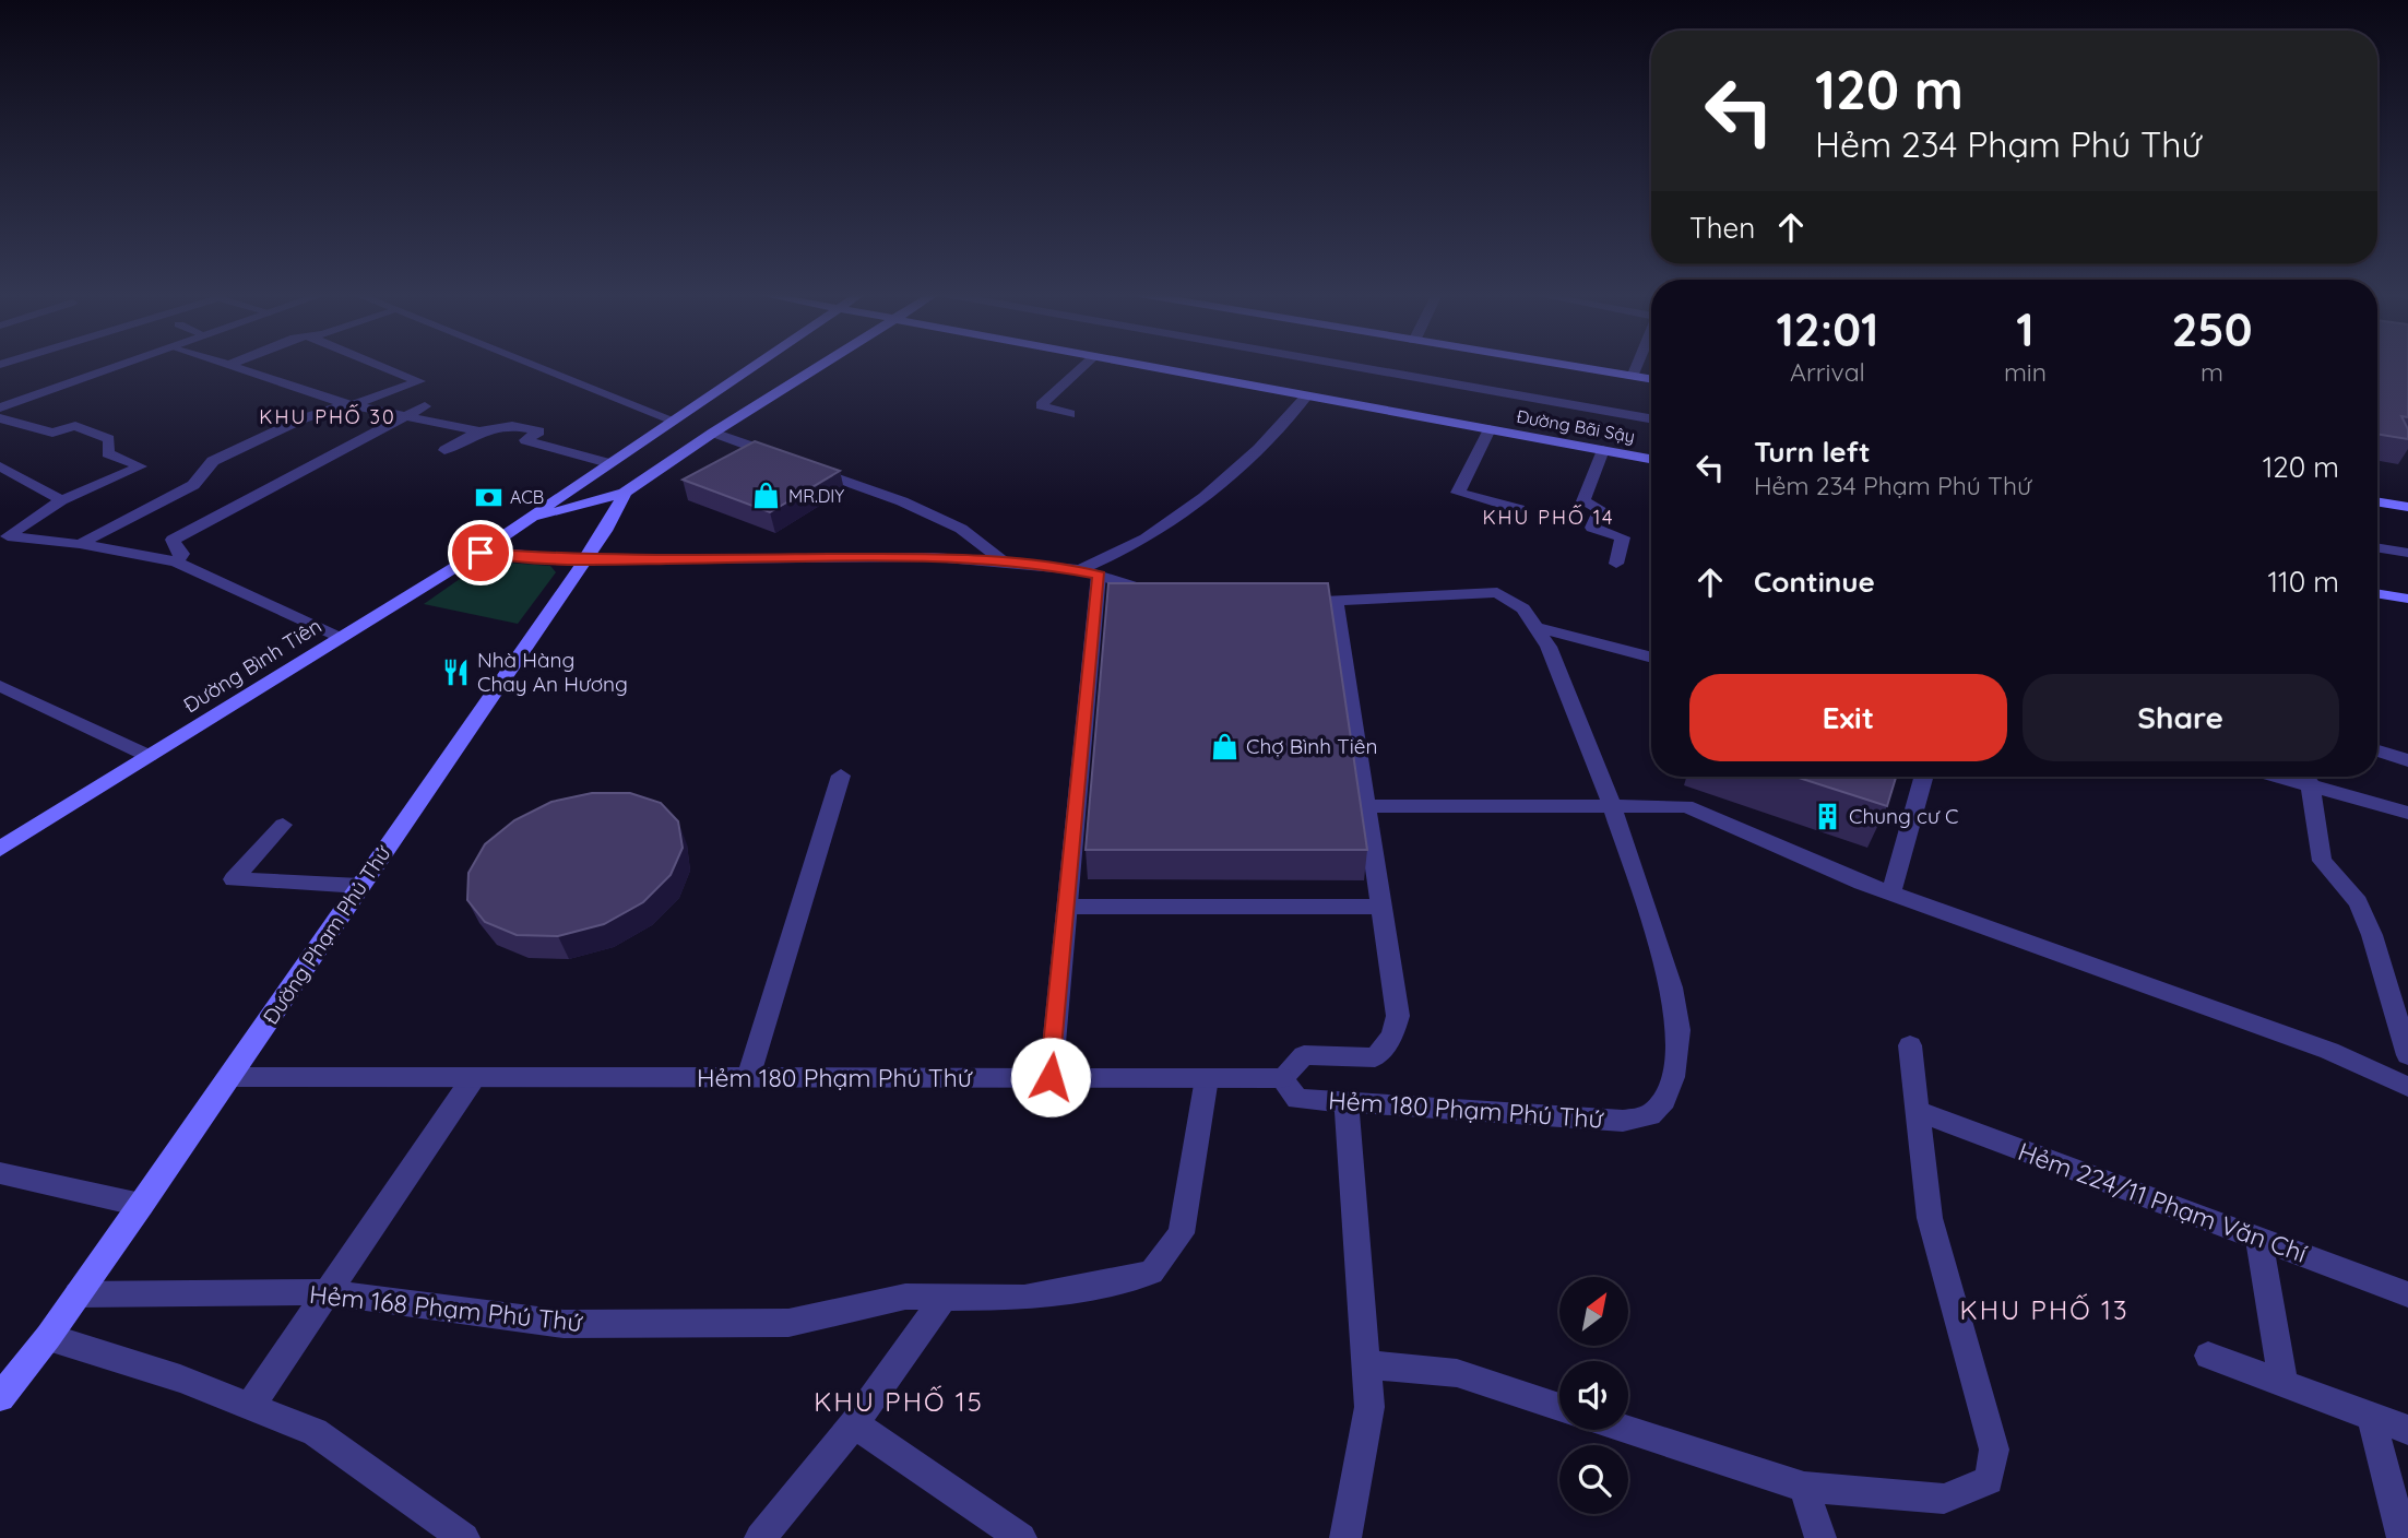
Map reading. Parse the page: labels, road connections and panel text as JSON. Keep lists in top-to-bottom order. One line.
{"streets":{"street":["Đường Bãi Sậy","Đường Bình Tiên","Đường Phạm Phú Thứ","Hẻm 180 Phạm Phú Thứ","Hẻm 224/11 Phạm Văn Chí","Hẻm 168 Phạm Phú Thứ"]},"crossings":[["Đường Bình Tiên","Đường Phạm Phú Thứ"],["Đường Phạm Phú Thứ","Hẻm 180 Phạm Phú Thứ"],["Đường Phạm Phú Thứ","Hẻm 168 Phạm Phú Thứ"],["Hẻm 180 Phạm Phú Thứ","Hẻm 168 Phạm Phú Thứ"]],"districts":["KHU PHỐ 30","KHU PHỐ 14","KHU PHỐ 13","KHU PHỐ 15"],"places":{"shop":["MR.DIY","Chợ Bình Tiên"],"bank":["ACB"],"restaurant":["Nhà Hàng Chay An Hương"],"building":["Chung cư C"]},"north":"top right","page":{"turn":["120 m","Hẻm 234 Phạm Phú Thứ"],"then":"Then","eta":["12:01","Arrival","1","min","250","m"],"list":[{"name":"Turn left","note":"Hẻm 234 Phạm Phú Thứ","value":"120 m"},{"name":"Continue","value":"110 m"}],"buttons":["Exit","Share"]}}
